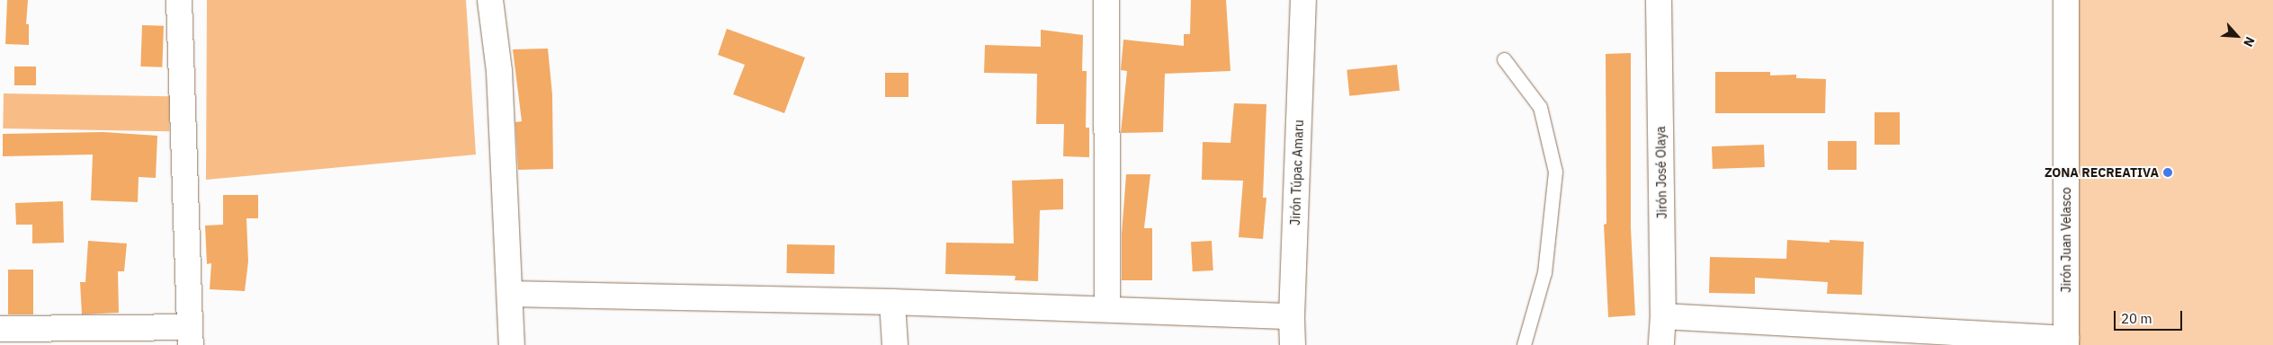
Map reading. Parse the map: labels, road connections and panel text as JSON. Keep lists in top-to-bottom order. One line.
{"streets":{"street":["Jirón Túpac Amaru","Jirón José Olaya","Jirón Juan Velasco"]},"places":["ZONA RECREATIVA"],"scale_bar":"20 m","north":"bottom right"}
